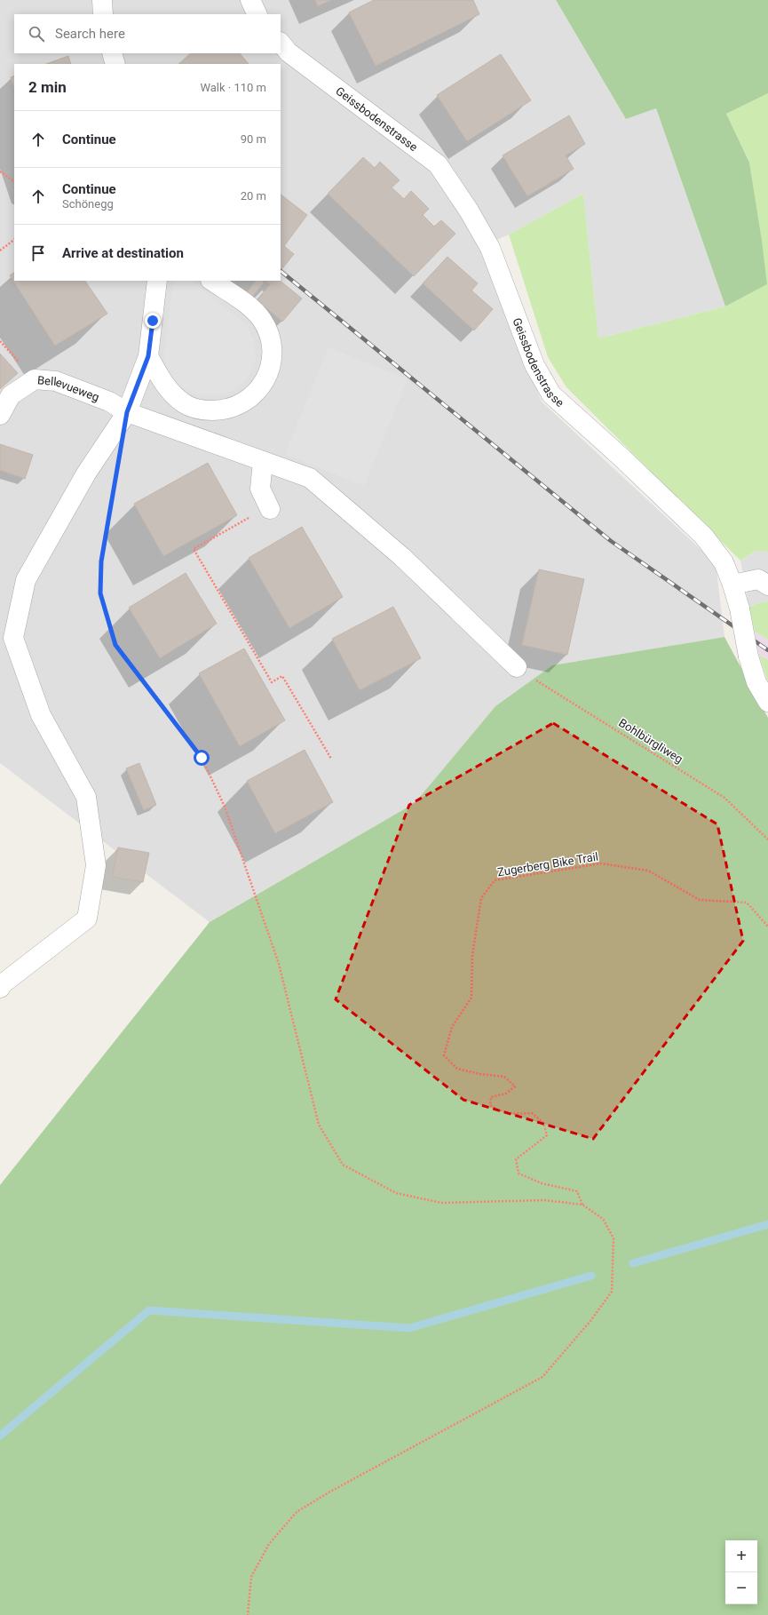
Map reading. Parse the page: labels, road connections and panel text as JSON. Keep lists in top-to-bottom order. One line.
{"streets":{"street":["Geissbodenstrasse","Bellevueweg"],"path":["Bohlbürgliweg","Zugerberg Bike Trail"]},"crossings":[["Bellevueweg","Bohlbürgliweg"]],"page":{"search":"Search here","heading":["2 min","Walk · 110 m"],"list":[["Continue","90 m"],["Continue","Schönegg","20 m"],"Arrive at destination"],"map_buttons":["+","−"]}}
